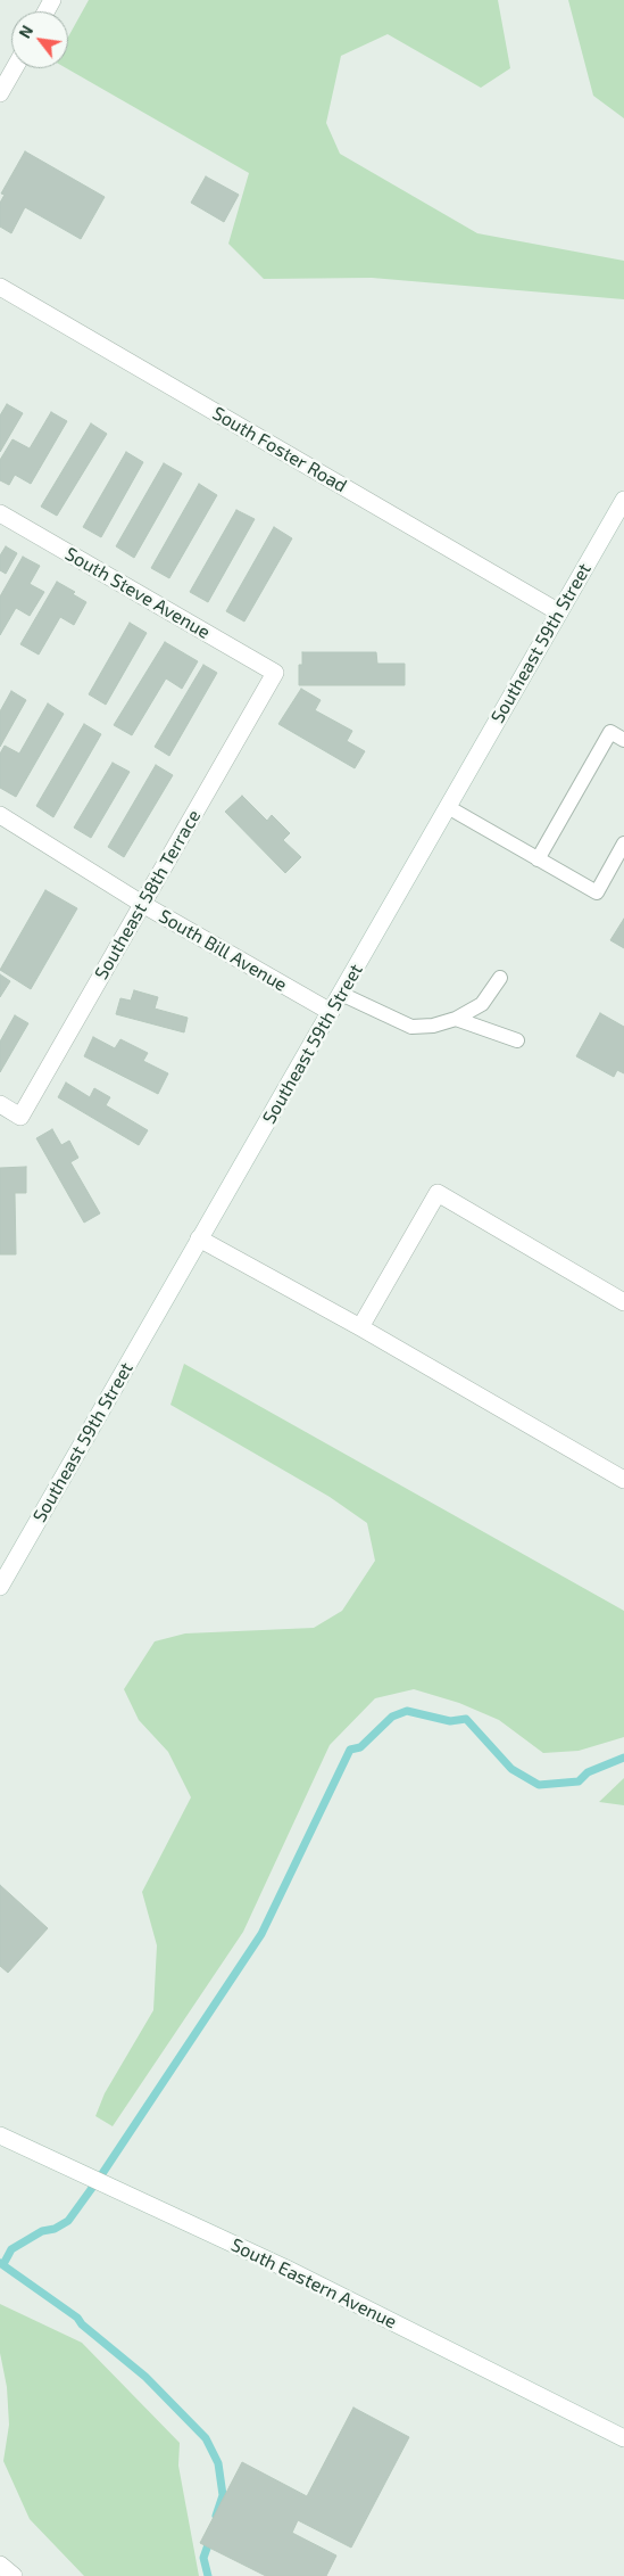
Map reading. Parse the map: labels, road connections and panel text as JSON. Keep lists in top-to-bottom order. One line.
{"streets":{"street":["South Foster Road","South Steve Avenue","Southeast 59th Street","Southeast 58th Terrace","South Bill Avenue","South Eastern Avenue"]},"crossings":[["South Foster Road","Southeast 59th Street"],["South Steve Avenue","Southeast 58th Terrace"],["Southeast 59th Street","South Bill Avenue"],["Southeast 58th Terrace","South Bill Avenue"]],"north":"top left"}
